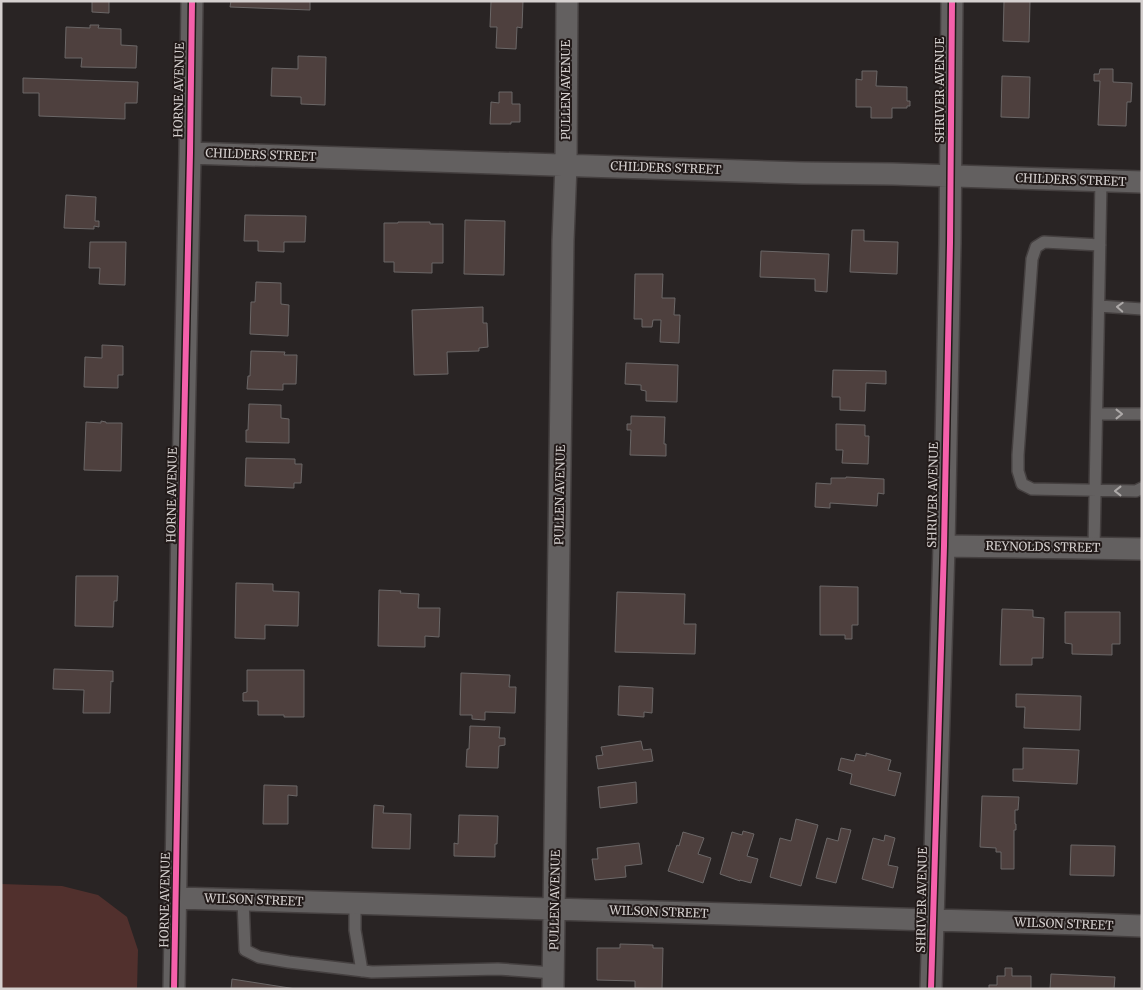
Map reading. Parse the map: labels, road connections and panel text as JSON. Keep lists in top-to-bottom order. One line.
{"streets":{"street":["HORNE AVENUE","PULLEN AVENUE","SHRIVER AVENUE","CHILDERS STREET","REYNOLDS STREET","WILSON STREET"]},"crossings":[["HORNE AVENUE","CHILDERS STREET"],["HORNE AVENUE","WILSON STREET"],["PULLEN AVENUE","CHILDERS STREET"],["PULLEN AVENUE","WILSON STREET"],["SHRIVER AVENUE","CHILDERS STREET"],["SHRIVER AVENUE","REYNOLDS STREET"],["SHRIVER AVENUE","WILSON STREET"]]}
